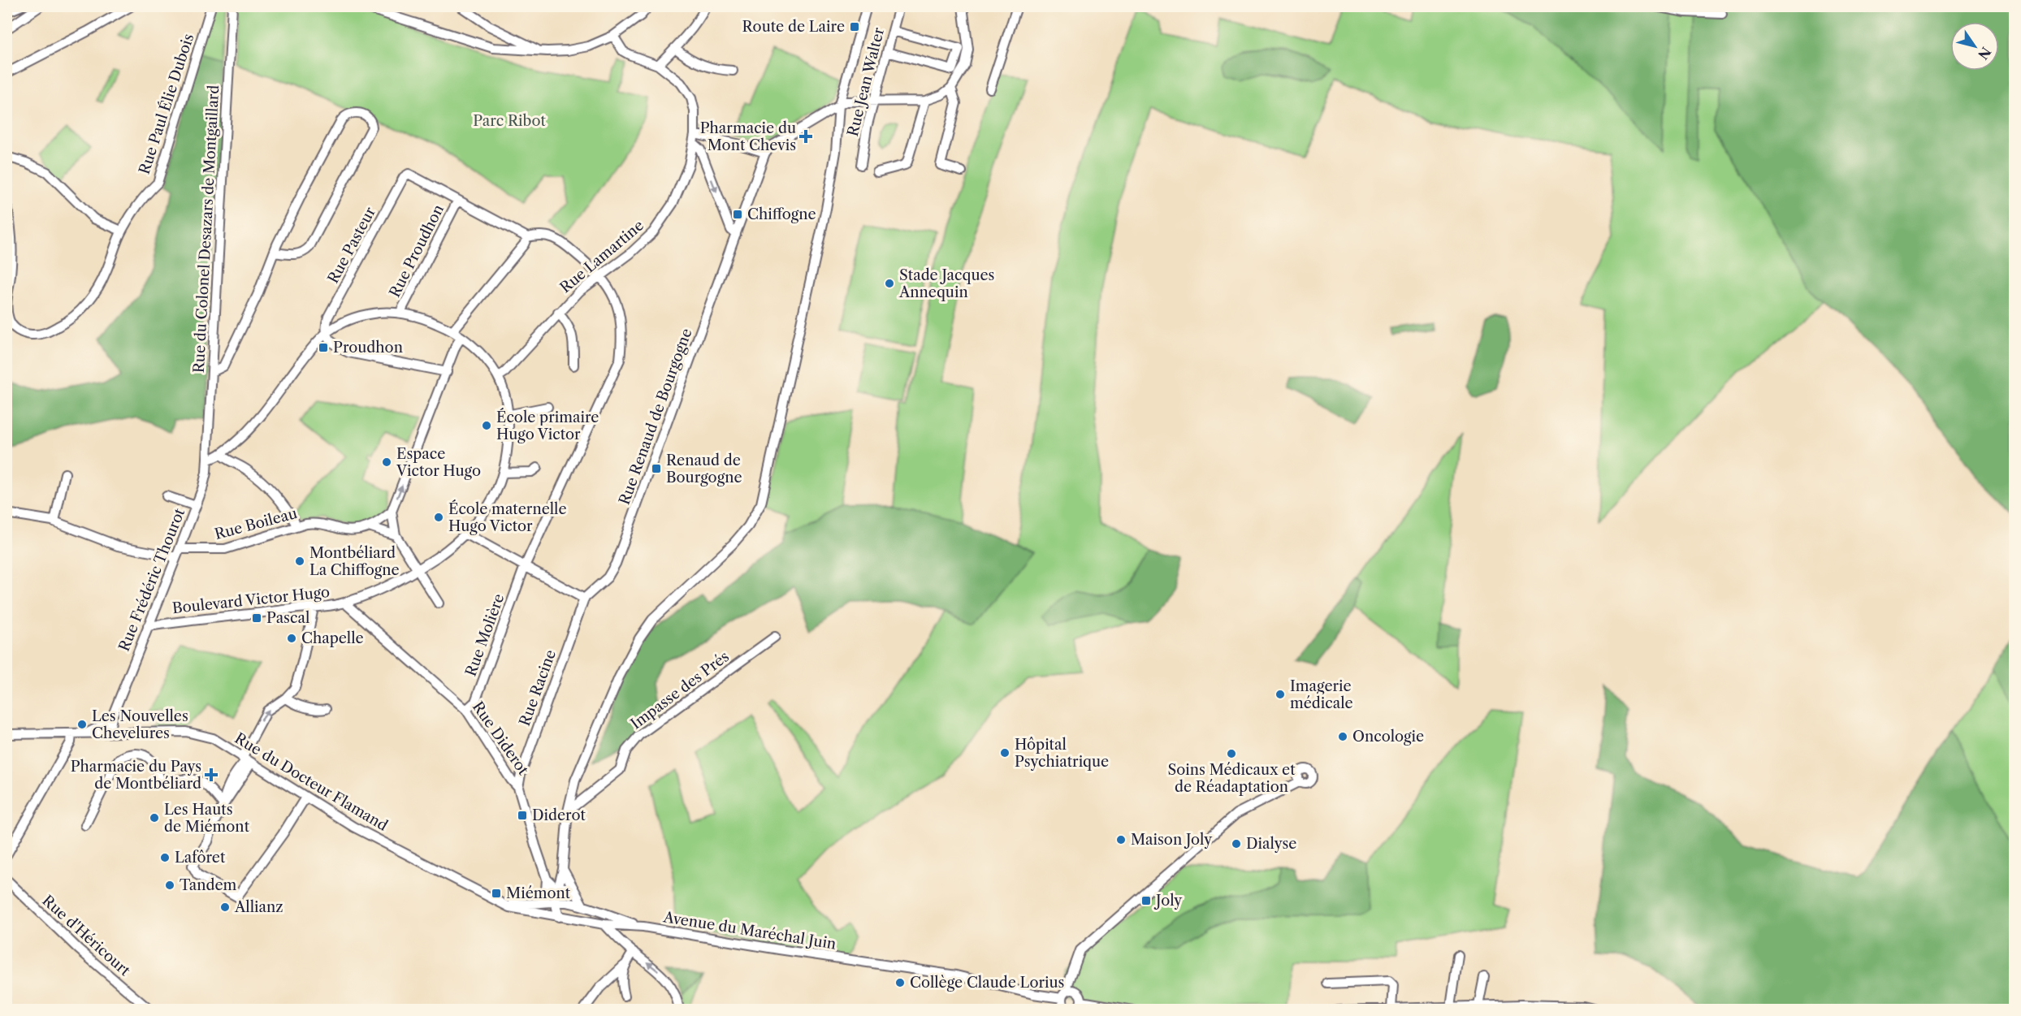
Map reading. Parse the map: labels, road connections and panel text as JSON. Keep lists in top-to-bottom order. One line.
{"streets":{"street":["Rue Jean Walter","Rue Paul Élie Dubois","Rue du Colonel Desazars de Montgaillard","Rue Pasteur","Rue Proudhon","Rue Lamartine","Rue Renaud de Bourgogne","Rue Boileau","Rue Frédéric Thourot","Boulevard Victor Hugo","Rue Molière","Rue Racine","Impasse des Prés","Rue Diderot","Rue du Docteur Flamand","Avenue du Maréchal Juin","Rue d'Héricourt"]},"crossings":[["Rue du Colonel Desazars de Montgaillard","Rue Frédéric Thourot"],["Rue du Colonel Desazars de Montgaillard","Boulevard Victor Hugo"],["Rue Pasteur","Rue Proudhon"],["Rue Pasteur","Boulevard Victor Hugo"],["Rue Proudhon","Boulevard Victor Hugo"],["Rue Lamartine","Boulevard Victor Hugo"],["Rue Lamartine","Rue Molière"],["Rue Renaud de Bourgogne","Rue Racine"],["Rue Boileau","Rue Frédéric Thourot"],["Rue Frédéric Thourot","Boulevard Victor Hugo"],["Rue Frédéric Thourot","Rue du Docteur Flamand"],["Boulevard Victor Hugo","Rue Diderot"],["Rue Molière","Rue Diderot"],["Rue Racine","Rue Diderot"],["Rue Diderot","Avenue du Maréchal Juin"],["Rue du Docteur Flamand","Avenue du Maréchal Juin"]],"parks":["Parc Ribot"],"places":{"transit":["Route de Laire","Chiffogne","Proudhon","Renaud de Bourgogne","Pascal","Diderot","Miémont","Joly"],"health":["Pharmacie du Mont Chevis","Pharmacie du Pays de Montbéliard"],"other":["Stade Jacques Annequin","École primaire Hugo Victor","Espace Victor Hugo","École maternelle Hugo Victor","Montbéliard La Chiffogne","Chapelle","Imagerie médicale","Les Nouvelles Chevelures","Oncologie","Hôpital Psychiatrique","Soins Médicaux et de Réadaptation","Les Hauts de Miémont","Maison Joly","Dialyse","Lafôret","Tandem","Allianz","Collège Claude Lorius"]},"north":"bottom right"}
